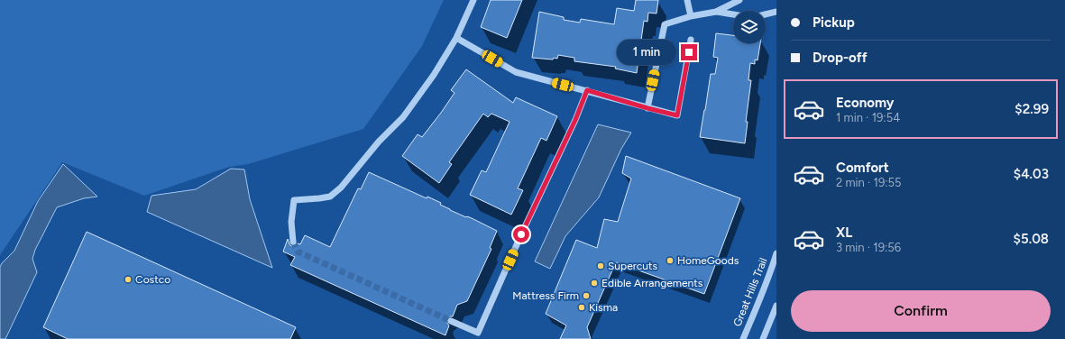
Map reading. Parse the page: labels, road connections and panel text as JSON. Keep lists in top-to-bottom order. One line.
{"streets":{"street":["Great Hills Trail"]},"places":["HomeGoods","Supercuts","Costco","Edible Arrangements","Mattress Firm","Kisma"],"page":{"banner":["Pickup","Drop-off"],"bubble":"1 min","list":[{"name":"Economy","note":"1 min · 19:54","value":"$2.99"},{"name":"Comfort","note":"2 min · 19:55","value":"$4.03"},{"name":"XL","note":"3 min · 19:56","value":"$5.08"}],"buttons":"Confirm"}}
